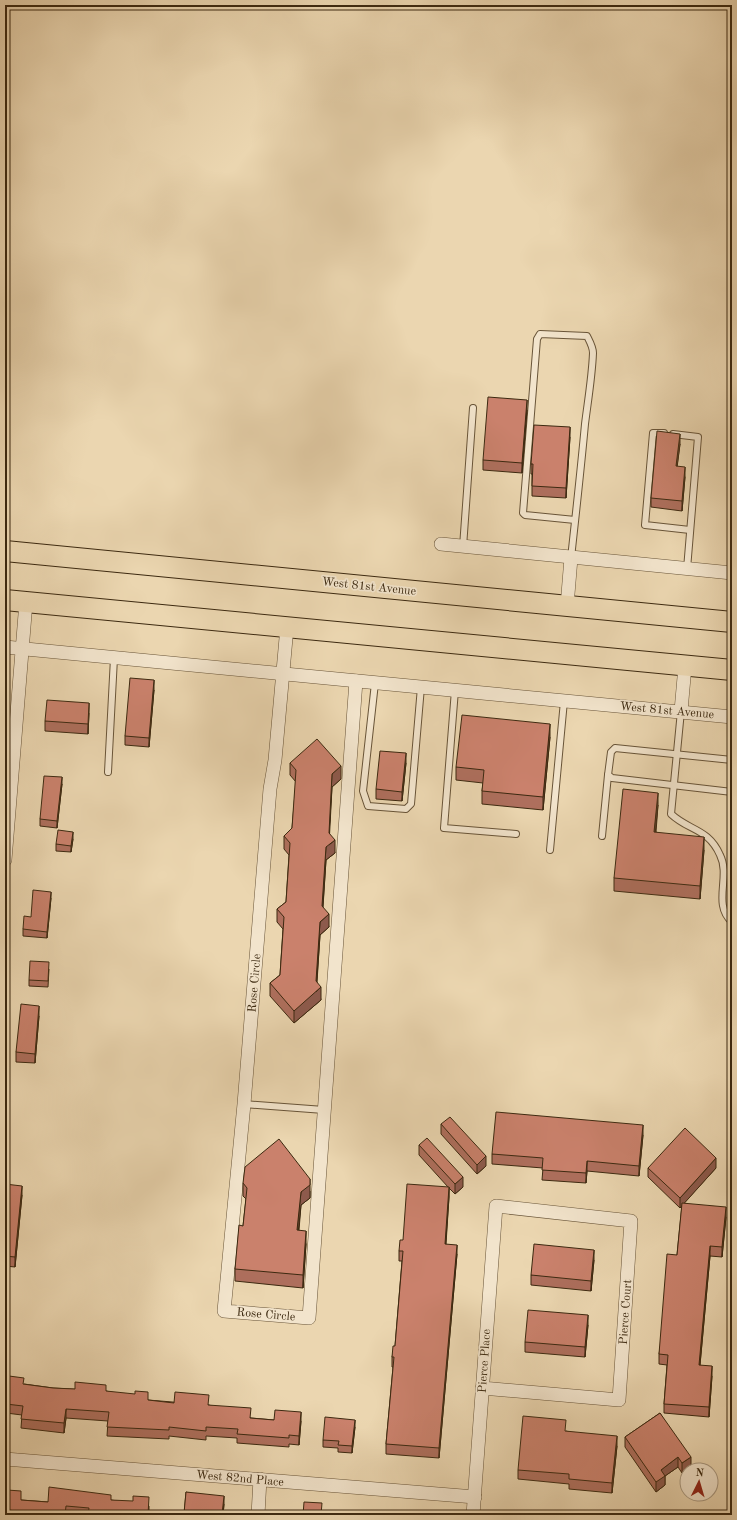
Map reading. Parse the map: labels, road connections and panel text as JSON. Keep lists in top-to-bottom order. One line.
{"streets":{"main road":["West 81st Avenue"],"street":["Rose Circle","Pierce Court","Pierce Place","West 82nd Place"]},"crossings":[["West 81st Avenue","Rose Circle"],["Pierce Court","Pierce Place"],["Pierce Place","West 82nd Place"]],"north":"top"}
